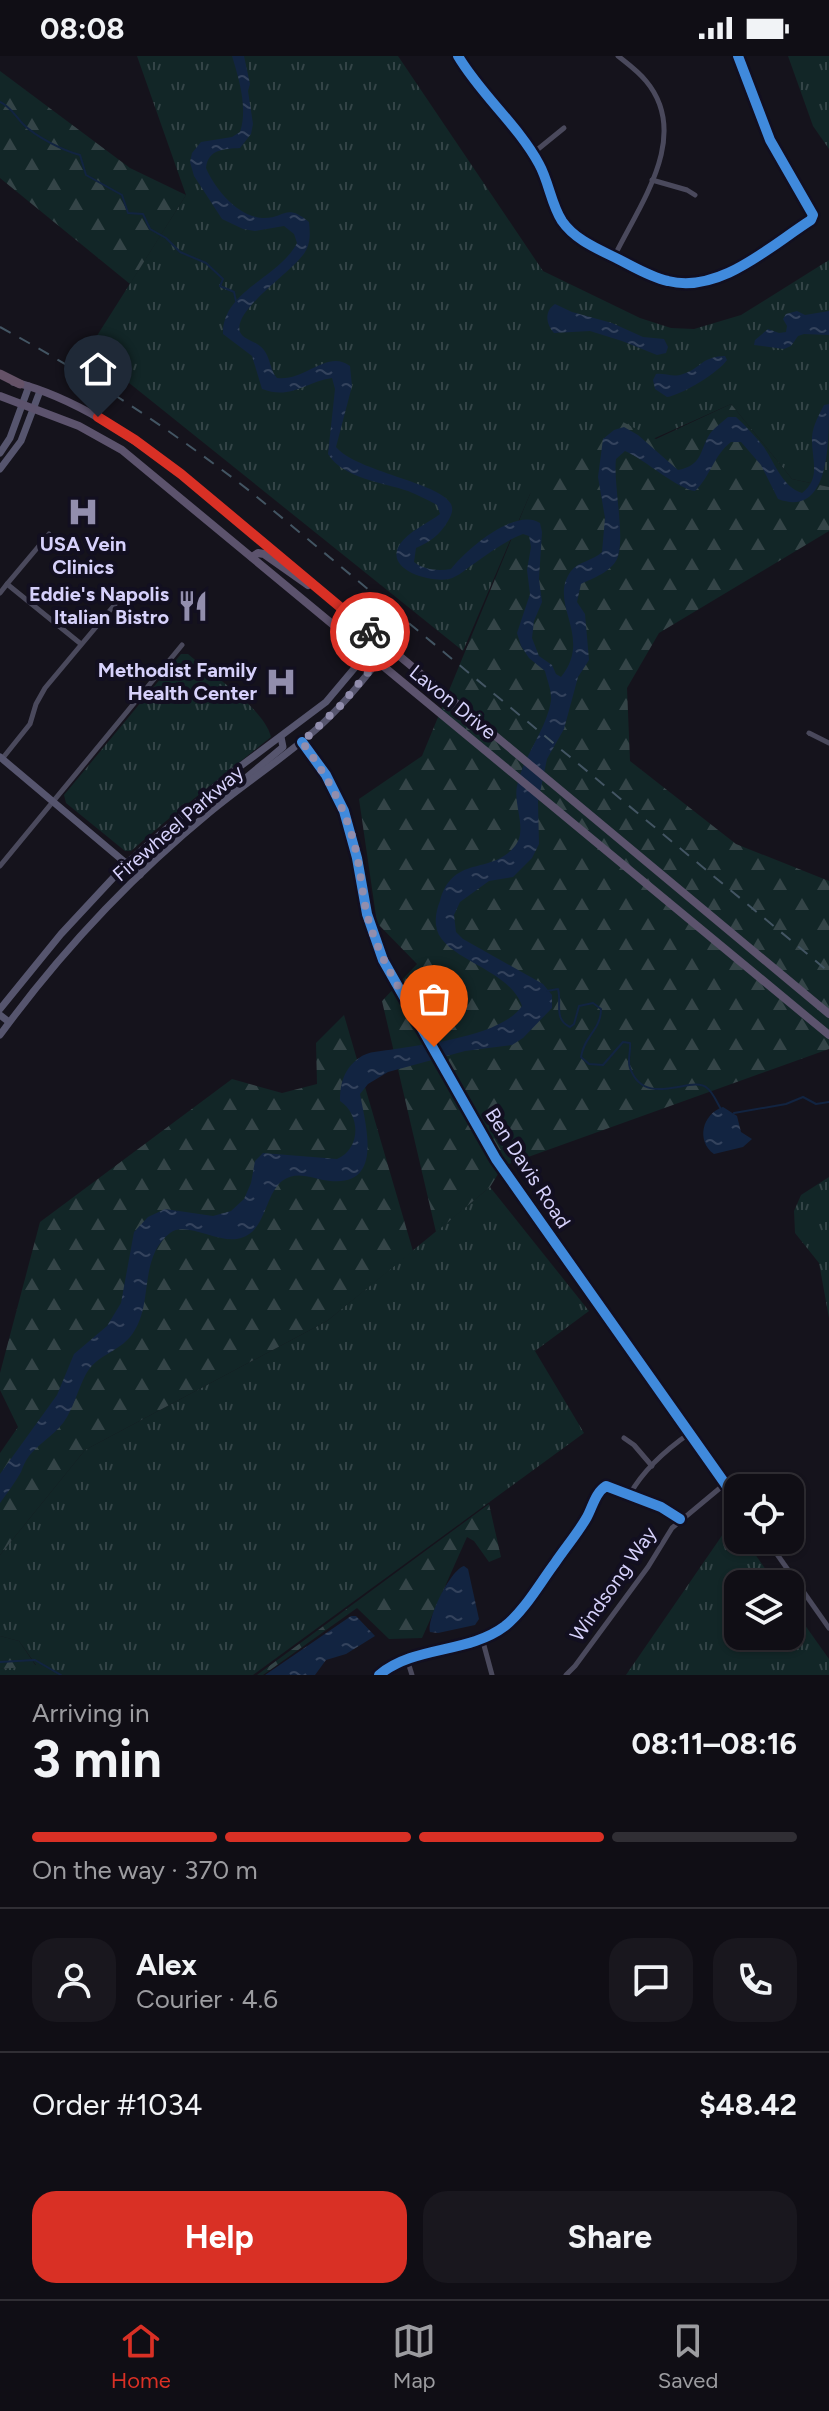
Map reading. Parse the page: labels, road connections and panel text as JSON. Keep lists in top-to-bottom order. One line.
{"streets":{"main road":["Lavon Drive","Firewheel Parkway"],"street":["Ben Davis Road","Windsong Way"]},"crossings":[["Lavon Drive","Firewheel Parkway"],["Firewheel Parkway","Ben Davis Road"]],"places":{"hospital":["USA Vein Clinics","Methodist Family Health Center"],"restaurant":["Eddie's Napolis Italian Bistro"]},"page":{"status":"08:08","heading":["3 min","Arriving in","08:11–08:16"],"panel":["Alex","Courier · 4.6","Order #1034","$48.42"],"bar":"On the way · 370 m","buttons":["Help","Share"],"tabs":["Home","Map","Saved"]}}
